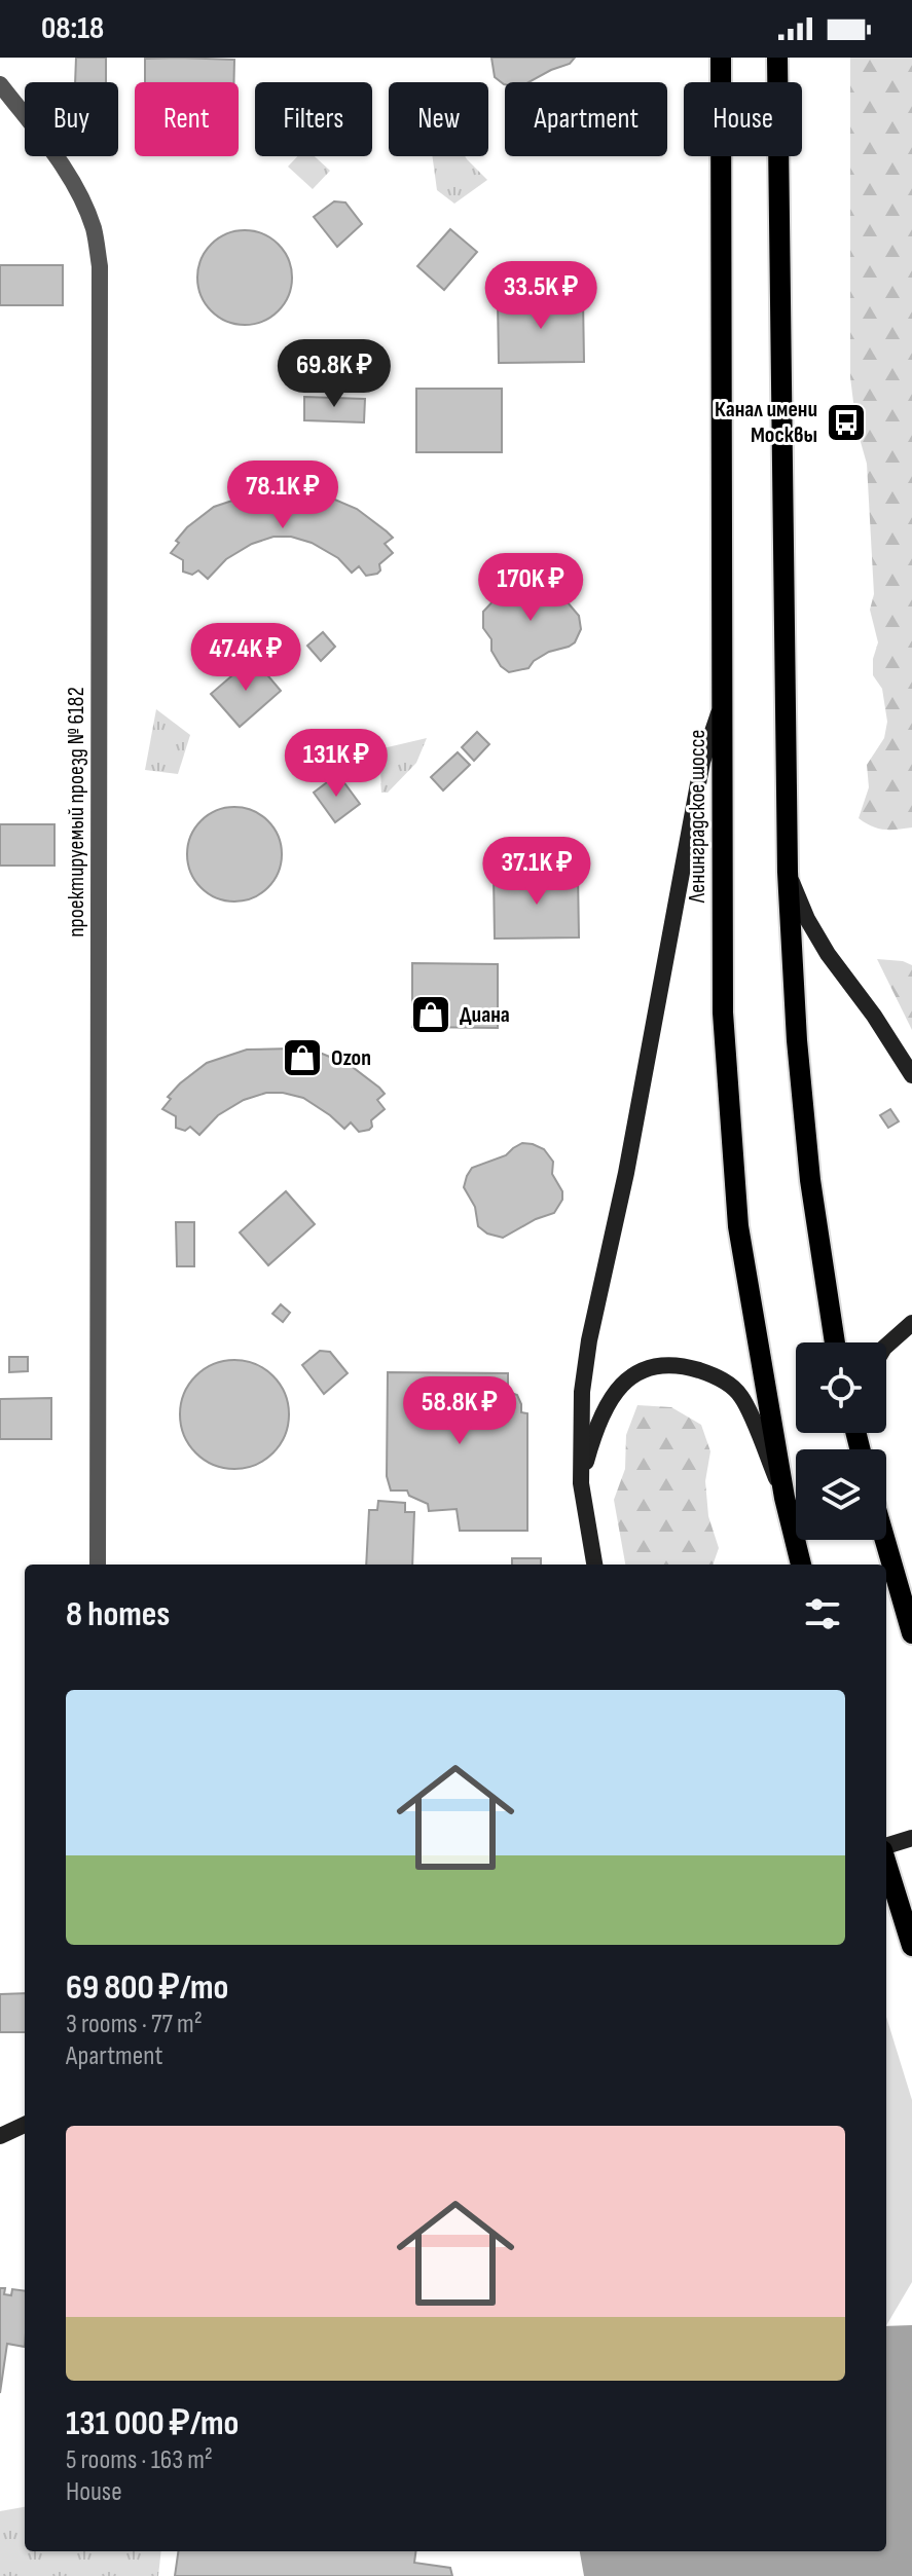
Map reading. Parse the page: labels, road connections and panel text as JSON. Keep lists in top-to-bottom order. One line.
{"streets":{"main road":["Ленинградское шоссе"],"street":["проектируемый проезд № 6182"]},"places":{"bus stop":["Канал имени Москвы"],"shop":["Диана","Ozon"]},"page":{"status":"08:18","chip":["Buy","Rent","Filters","New","Apartment","House"],"price":["33.5K ₽","69.8K ₽","78.1K ₽","170K ₽","47.4K ₽","131K ₽","37.1K ₽","58.8K ₽"],"heading":"8 homes","list":[{"name":"69 800 ₽/mo","note":"3 rooms · 77 m² · Apartment"},{"name":"131 000 ₽/mo","note":"5 rooms · 163 m² · House"}]}}
